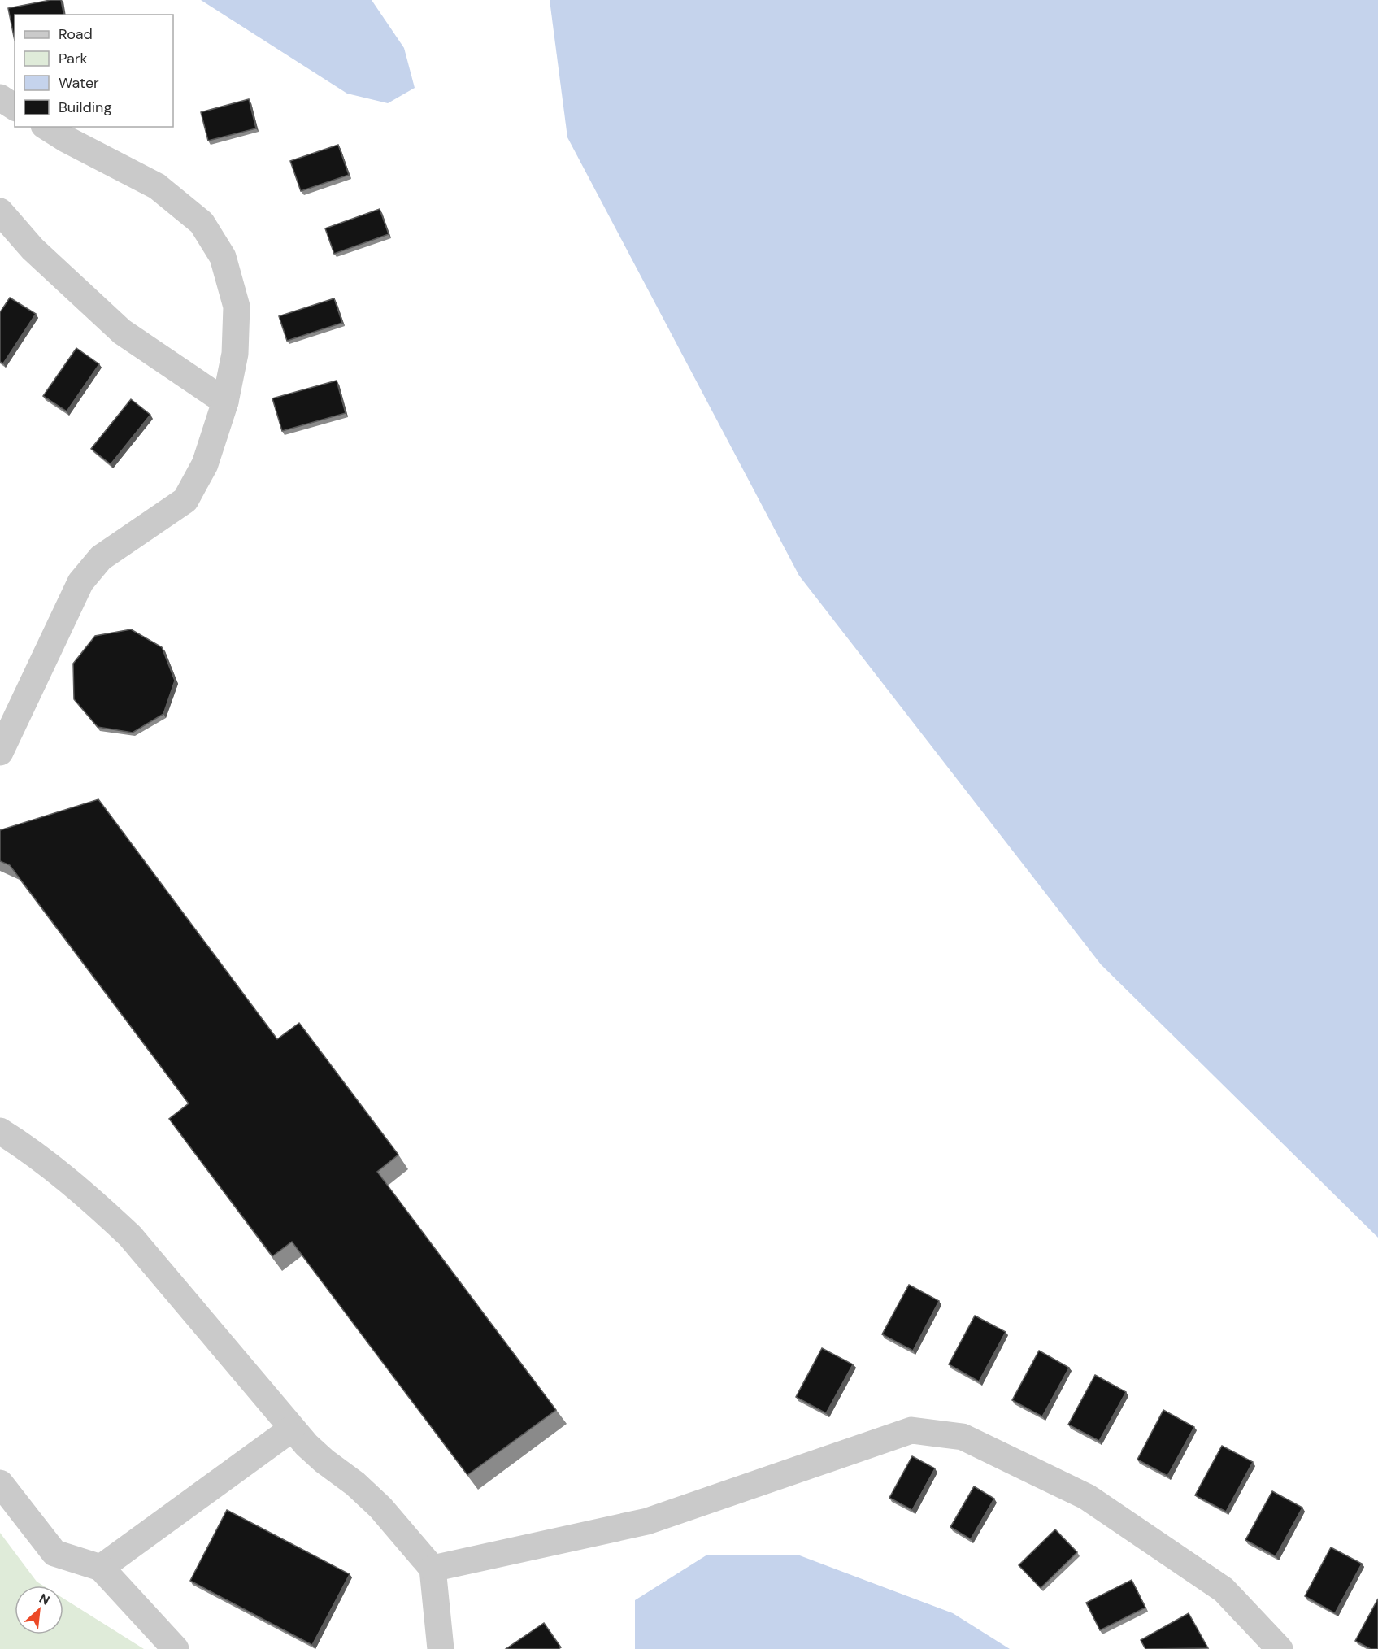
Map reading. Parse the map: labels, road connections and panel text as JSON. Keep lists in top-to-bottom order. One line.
{"legend":["Road","Park","Water","Building"],"north":"top right"}
